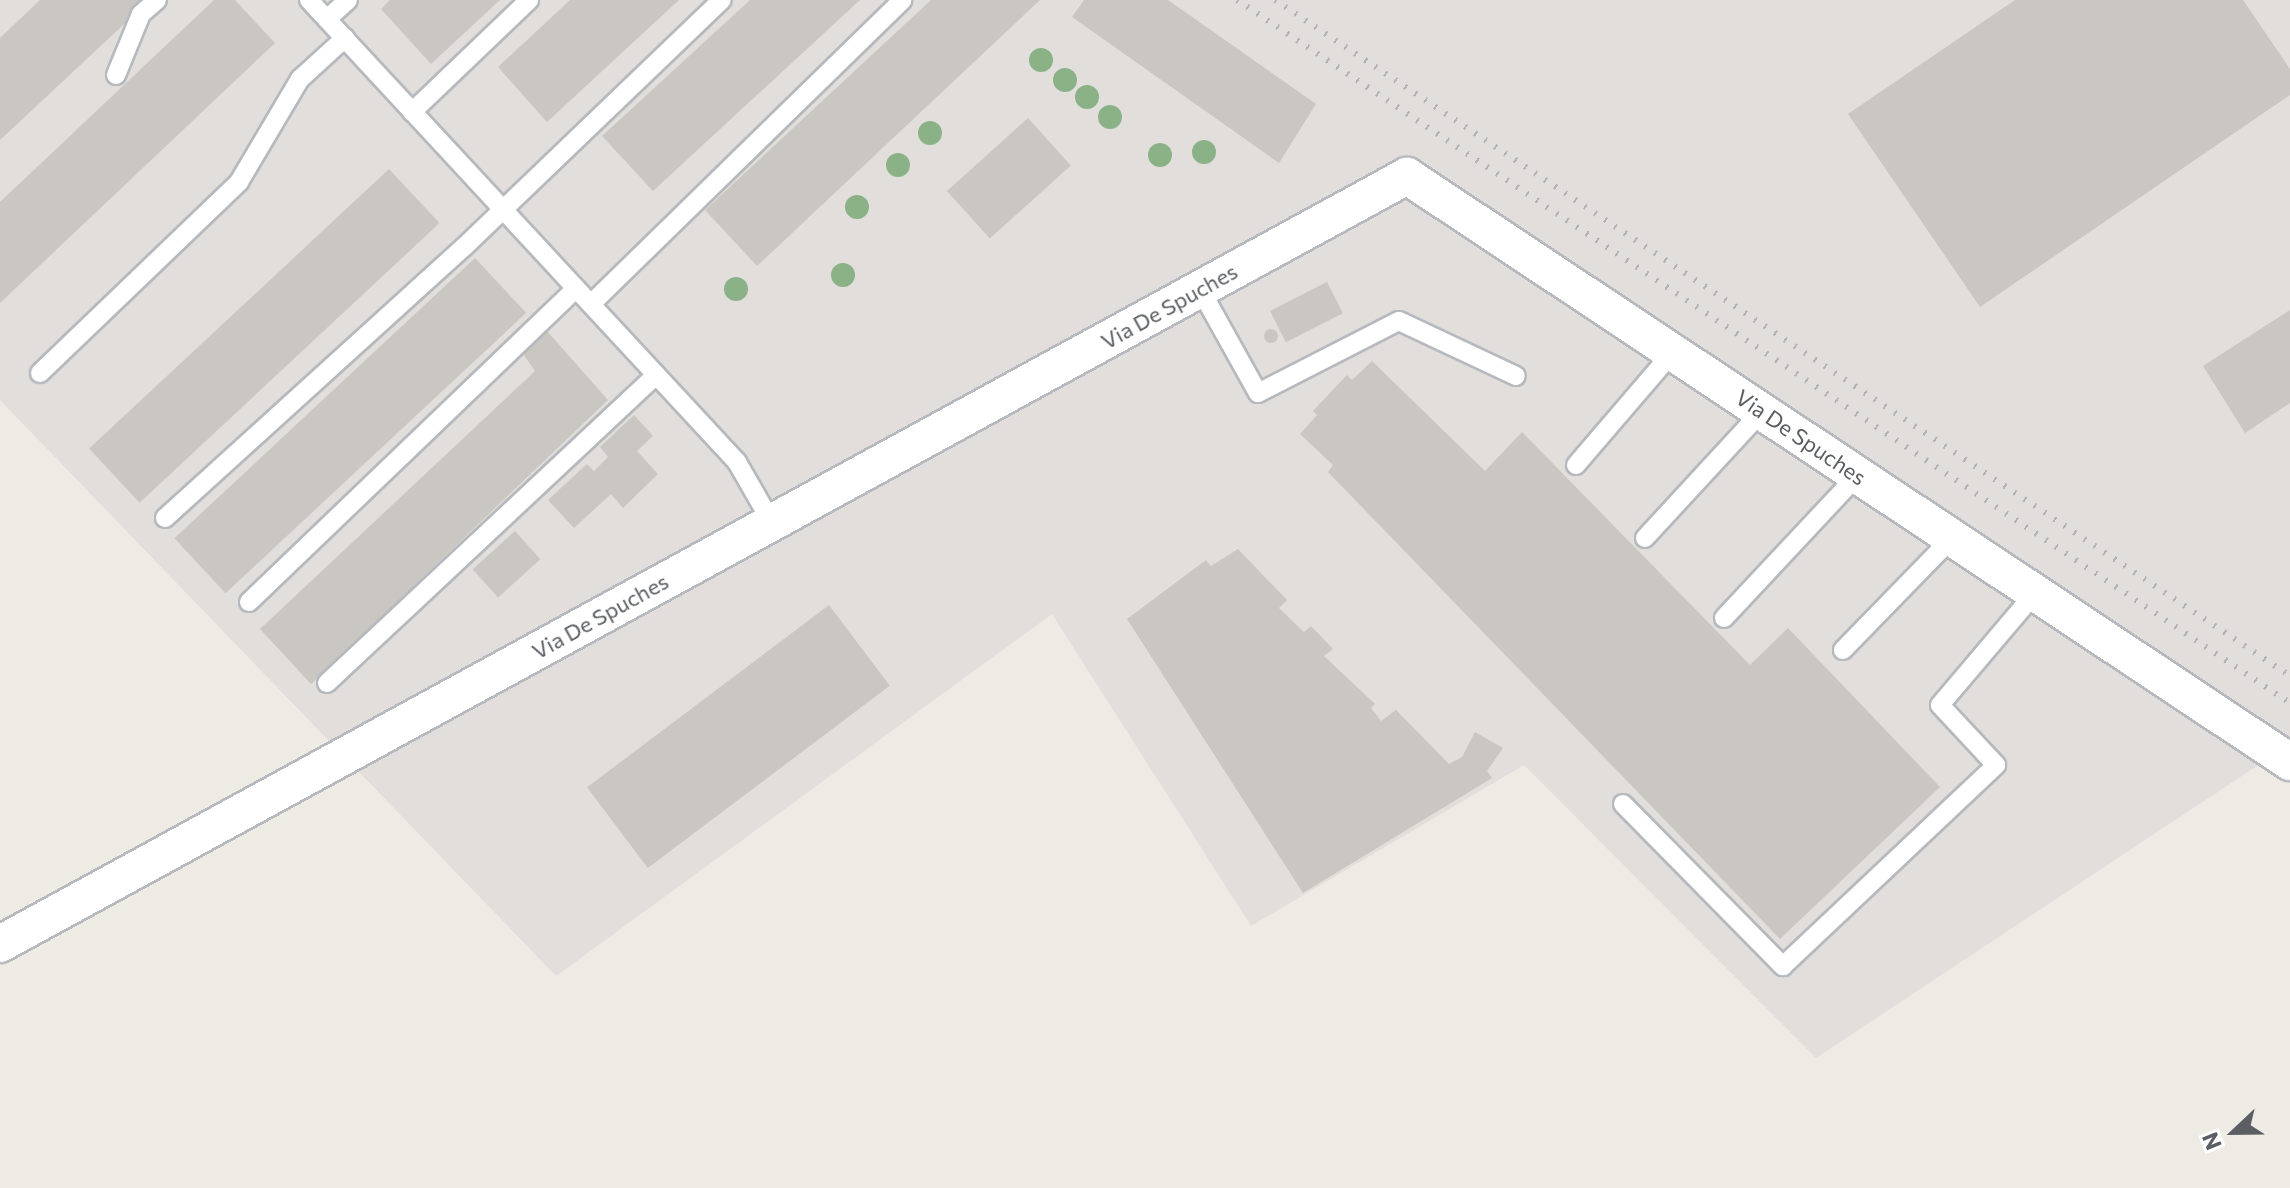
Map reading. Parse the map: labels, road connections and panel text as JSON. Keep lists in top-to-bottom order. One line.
{"streets":{"street":["Via De Spuches"]},"north":"left"}
